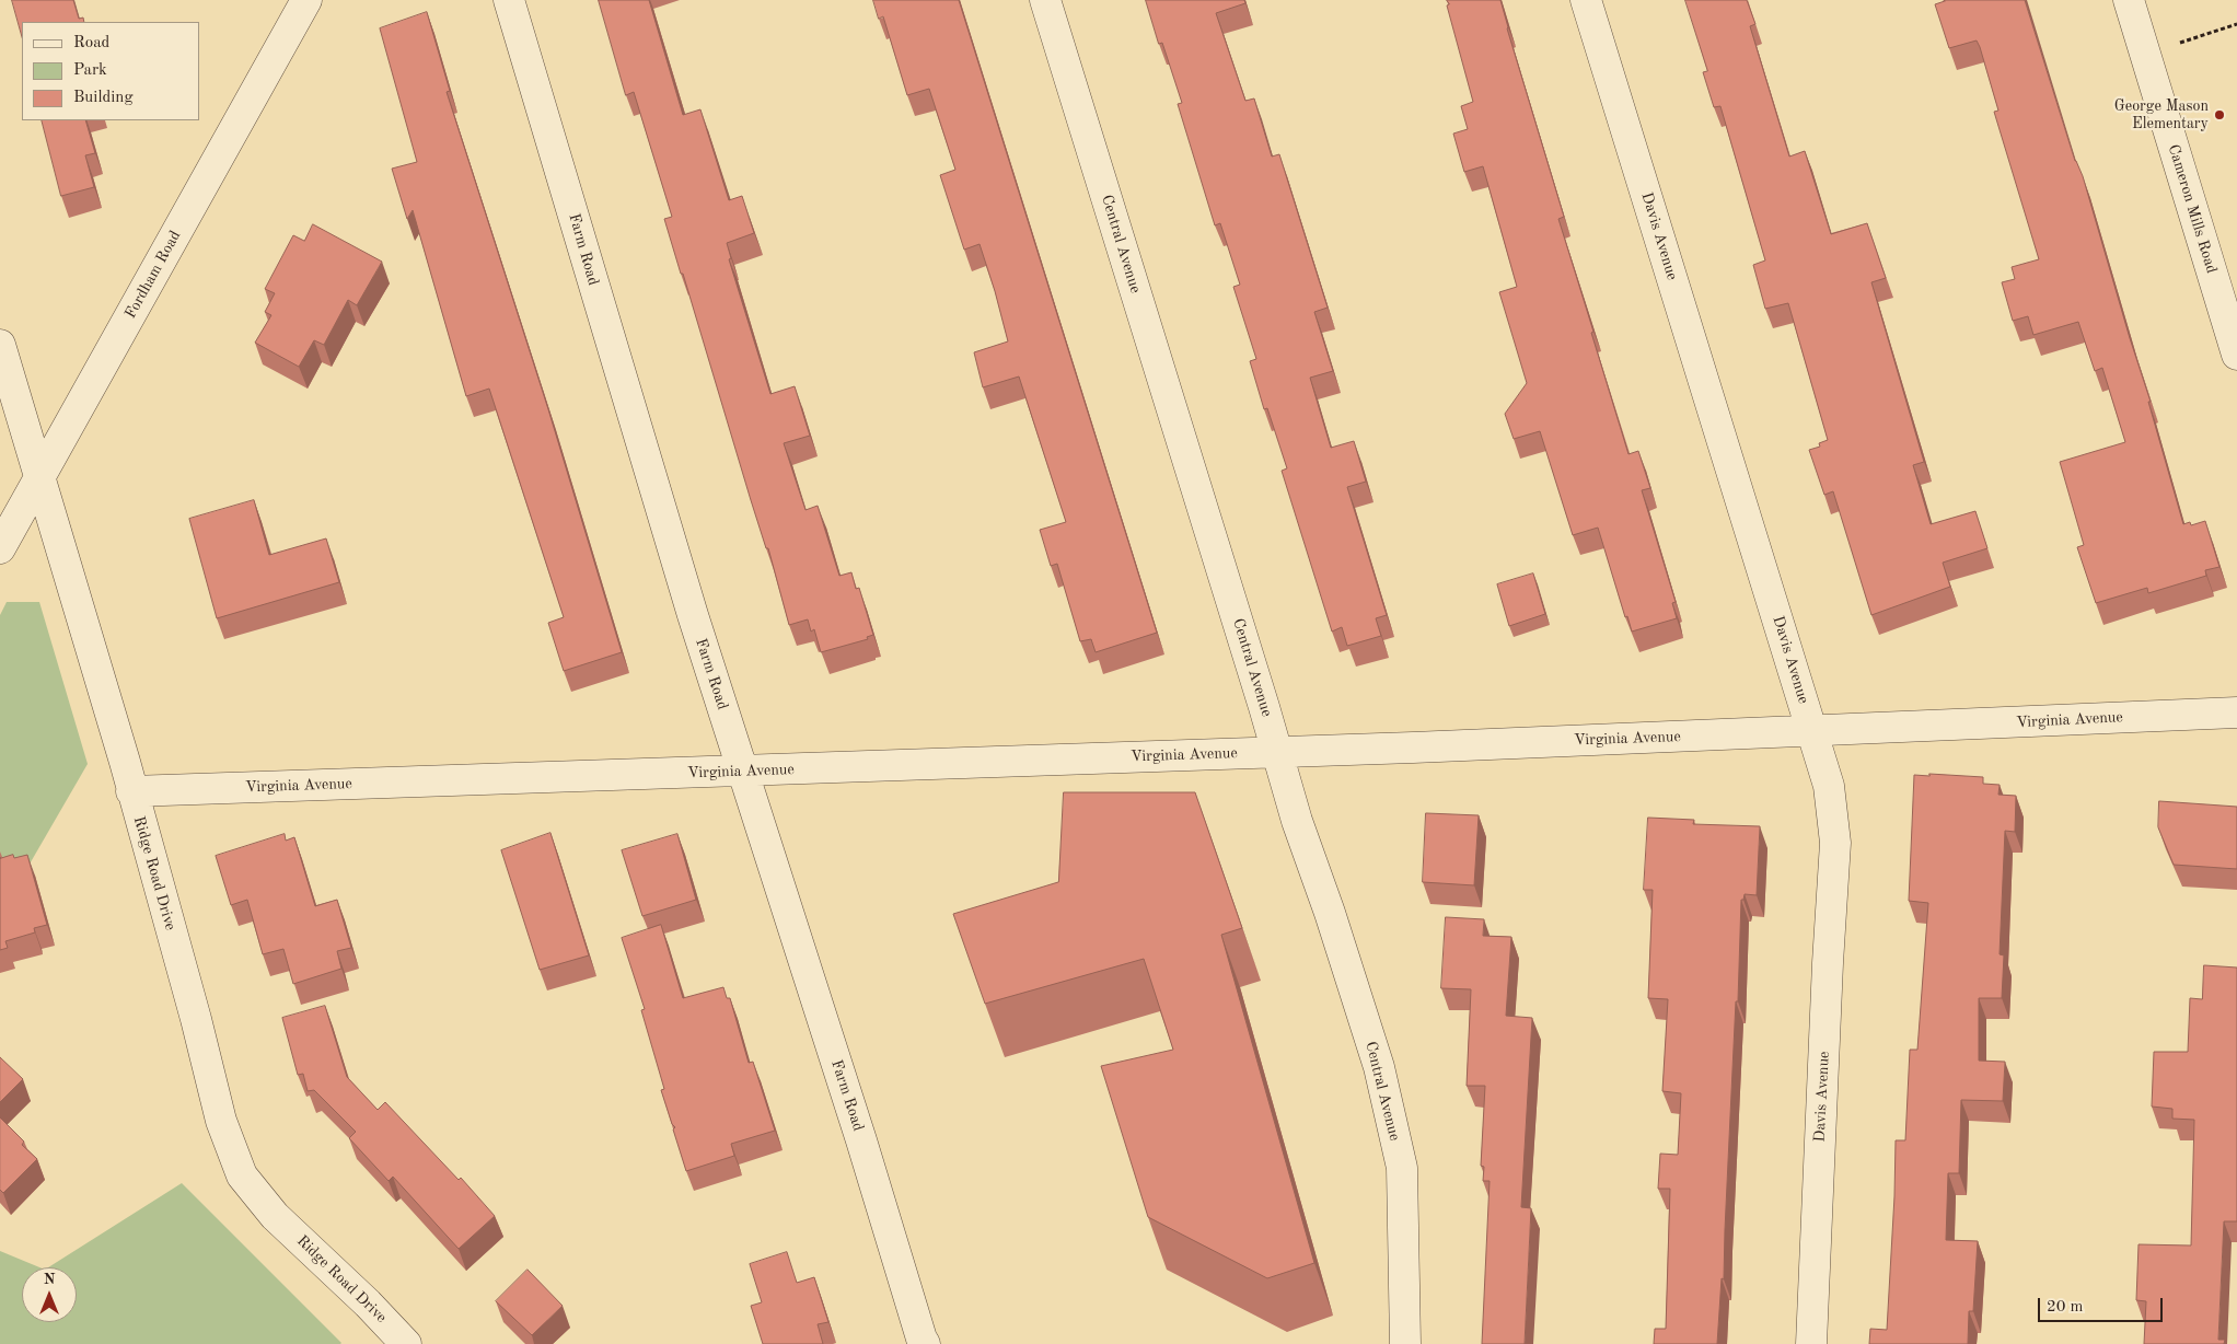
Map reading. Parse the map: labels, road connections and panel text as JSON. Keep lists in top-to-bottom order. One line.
{"streets":{"street":["Cameron Mills Road","Davis Avenue","Central Avenue","Farm Road","Fordham Road","Virginia Avenue","Ridge Road Drive"]},"crossings":[["Davis Avenue","Virginia Avenue"],["Central Avenue","Virginia Avenue"],["Farm Road","Virginia Avenue"],["Fordham Road","Ridge Road Drive"],["Virginia Avenue","Ridge Road Drive"]],"places":["George Mason Elementary"],"legend":["Road","Park","Building"],"scale_bar":"20 m","north":"top"}
